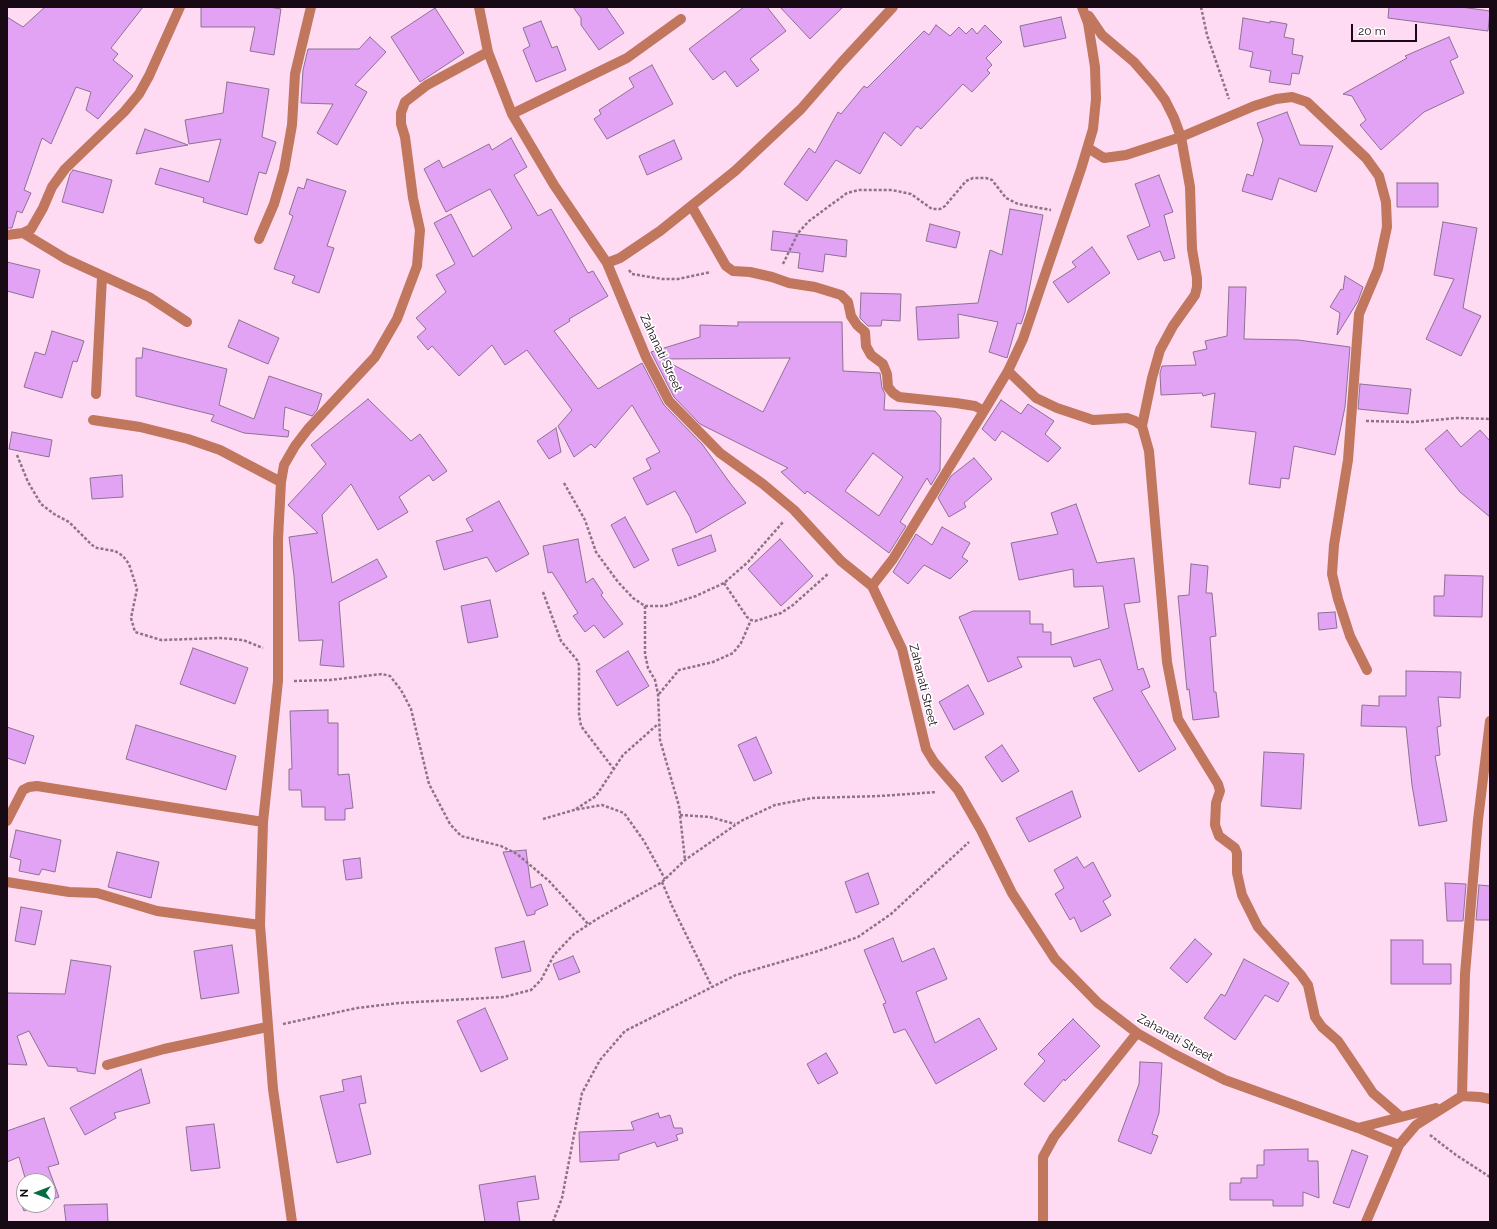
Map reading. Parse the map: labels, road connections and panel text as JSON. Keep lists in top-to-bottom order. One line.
{"streets":{"street":["Zahanati Street"]},"scale_bar":"20 m","north":"left"}
